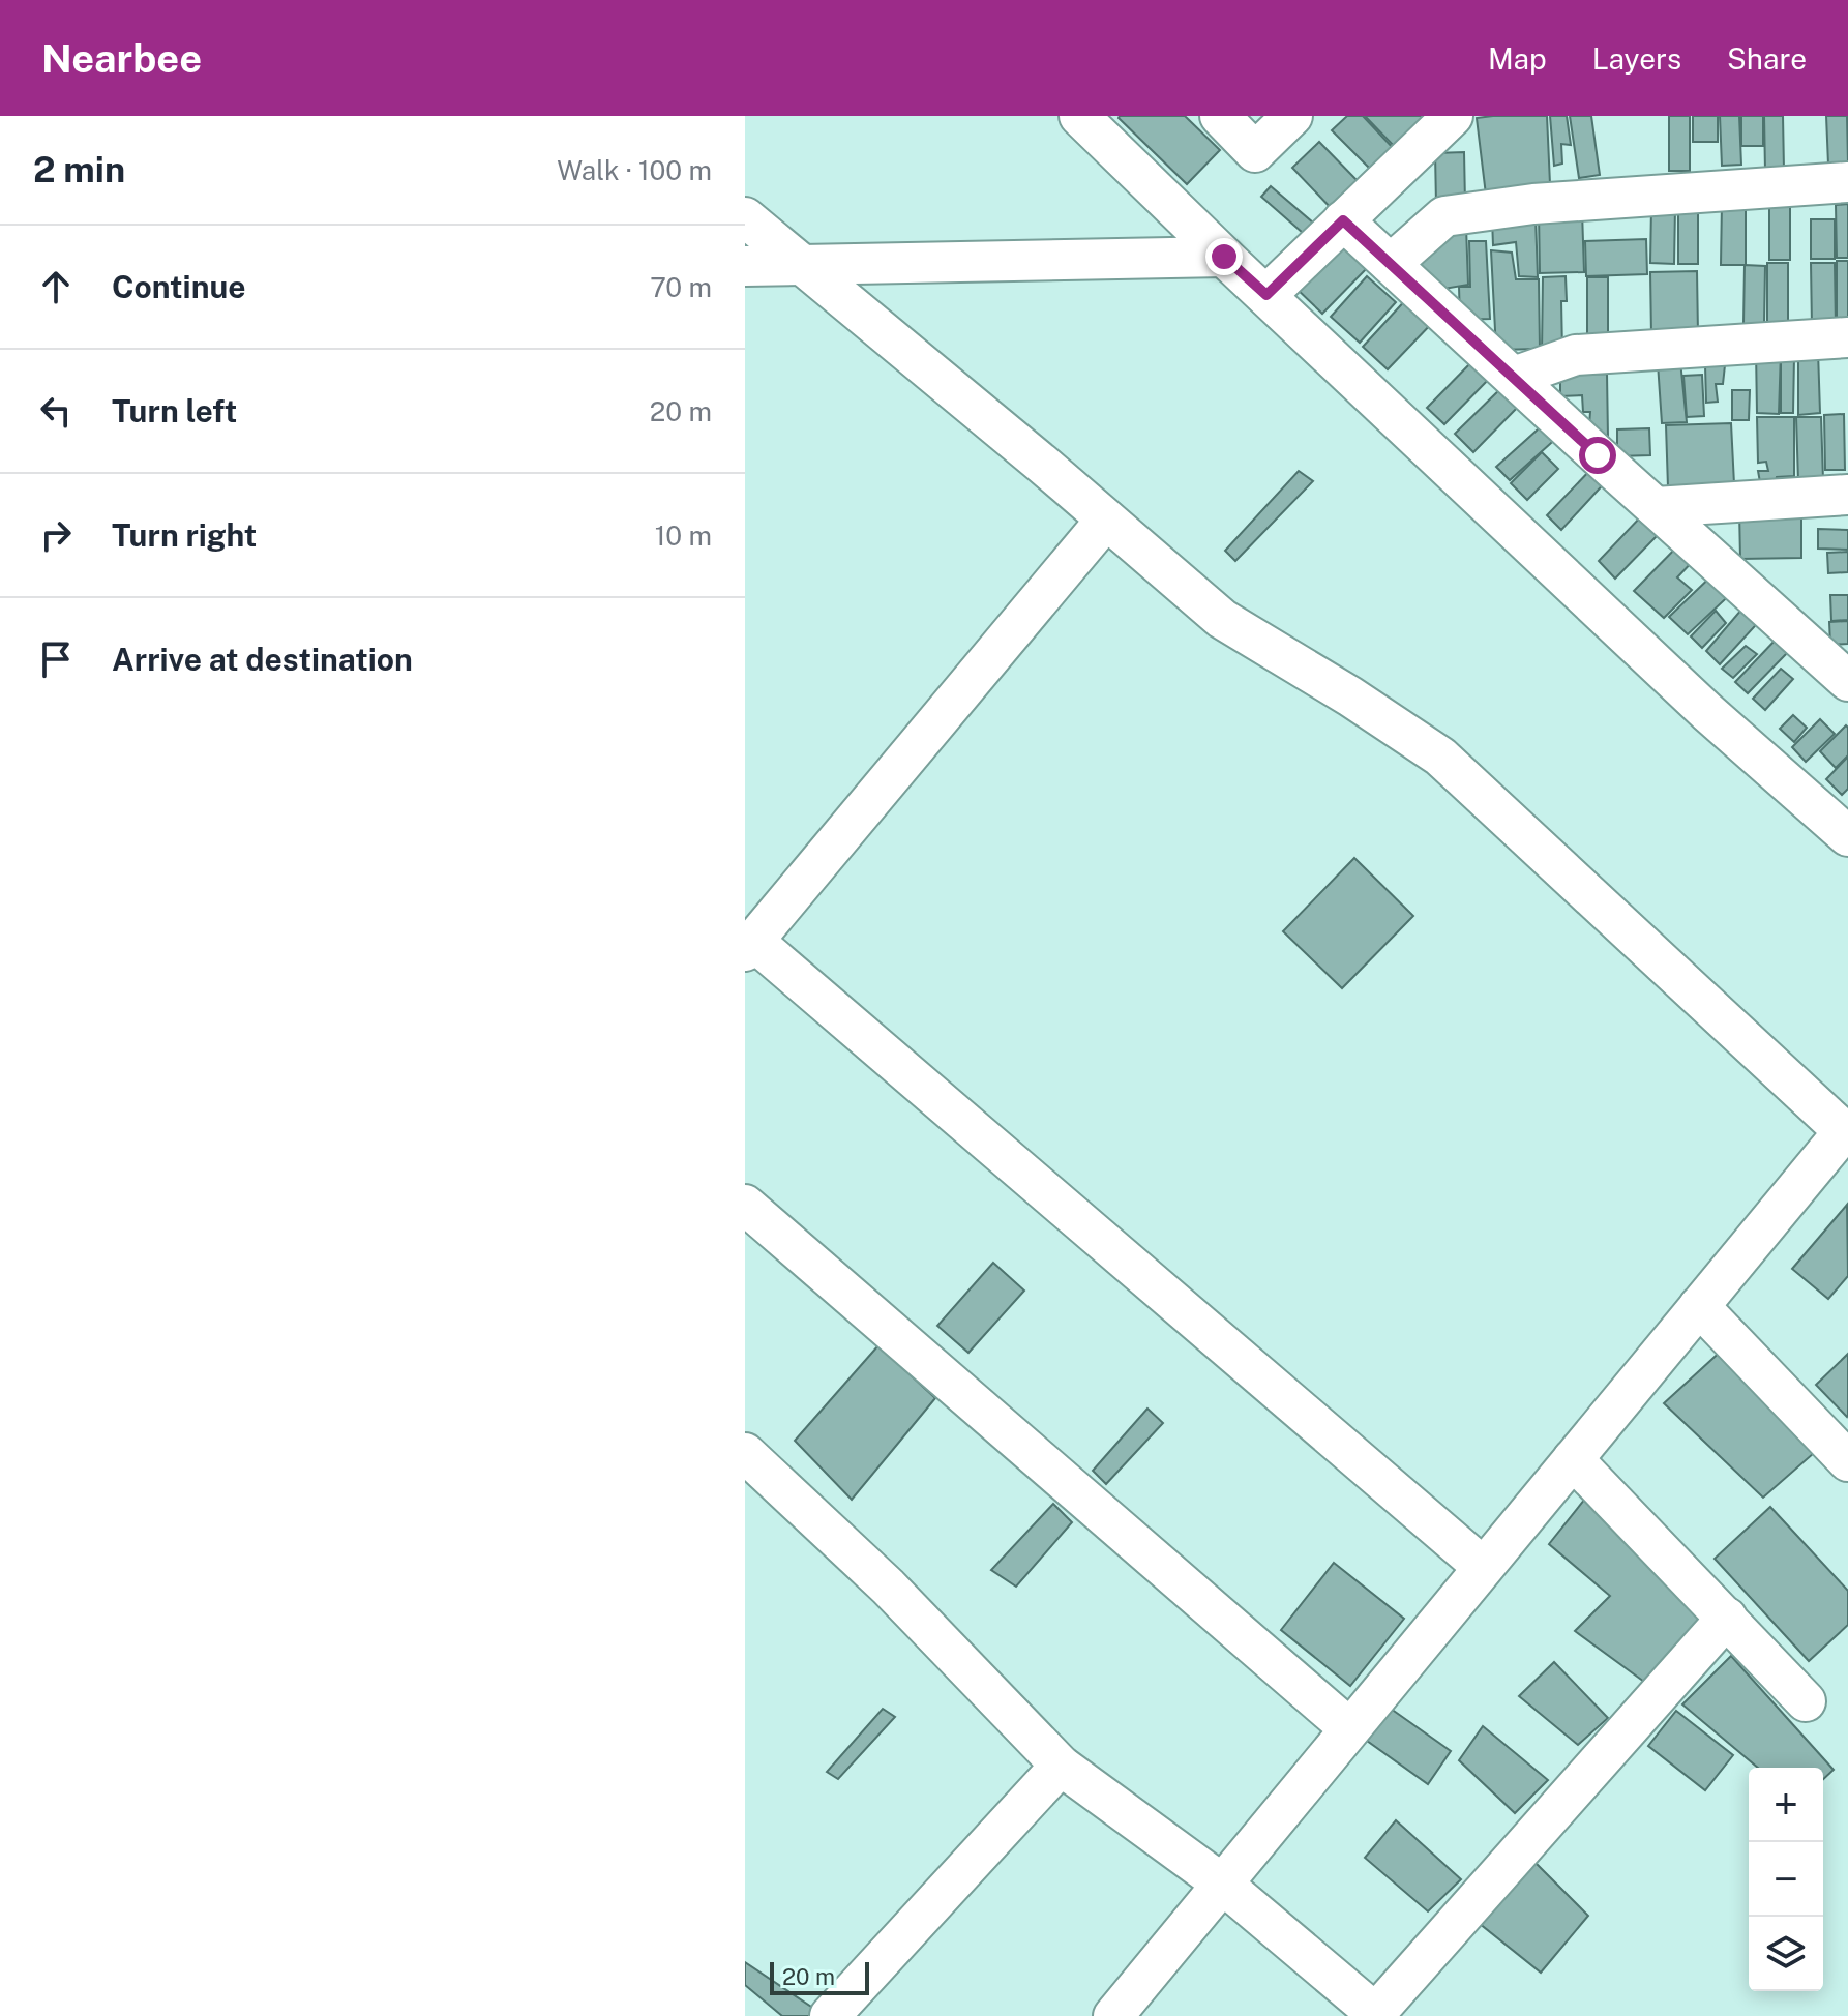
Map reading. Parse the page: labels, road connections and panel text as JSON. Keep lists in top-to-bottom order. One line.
{"scale_bar":"20 m","page":{"header":"Nearbee","nav":["Map","Layers","Share"],"heading":["2 min","Walk · 100 m"],"list":[["Continue","70 m"],["Turn left","20 m"],["Turn right","10 m"],"Arrive at destination"],"map_buttons":["+","−"],"scale":"20 m"}}
